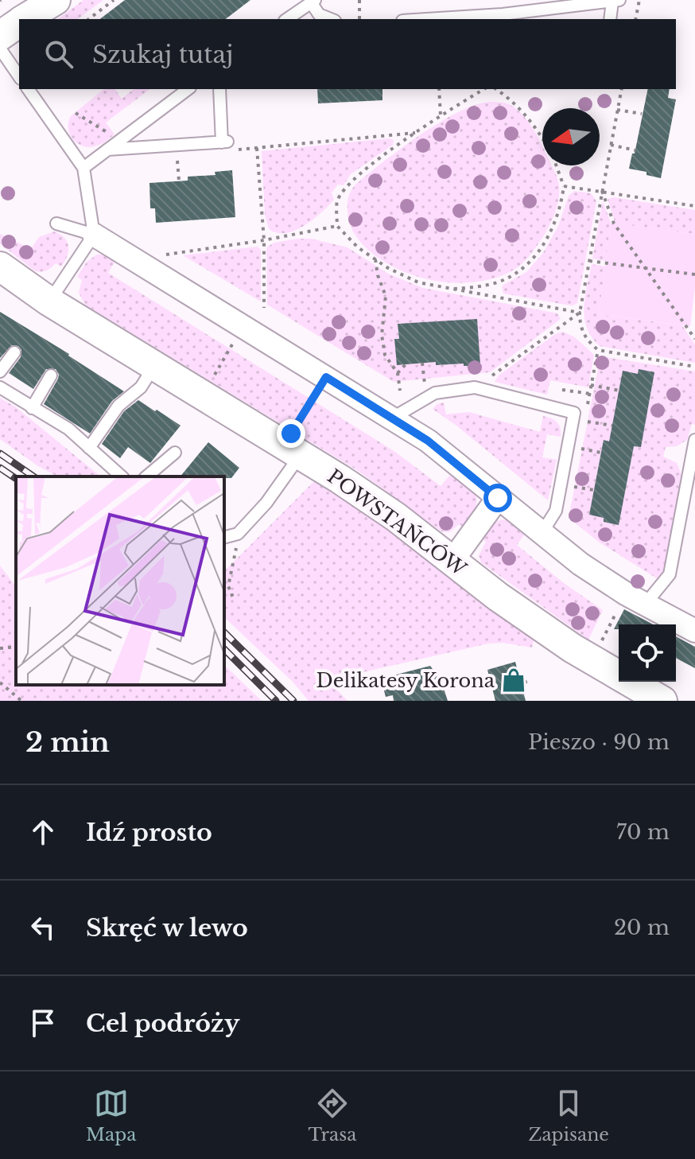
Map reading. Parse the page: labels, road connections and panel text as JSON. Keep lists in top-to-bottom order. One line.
{"streets":{"street":["POWSTAŃCÓW"]},"places":{"shop":["Delikatesy Korona"]},"north":"left","page":{"search":"Szukaj tutaj","heading":["2 min","Pieszo · 90 m"],"list":[["Idź prosto","70 m"],["Skręć w lewo","20 m"],"Cel podróży"],"nav":["Mapa","Trasa","Zapisane"]}}
